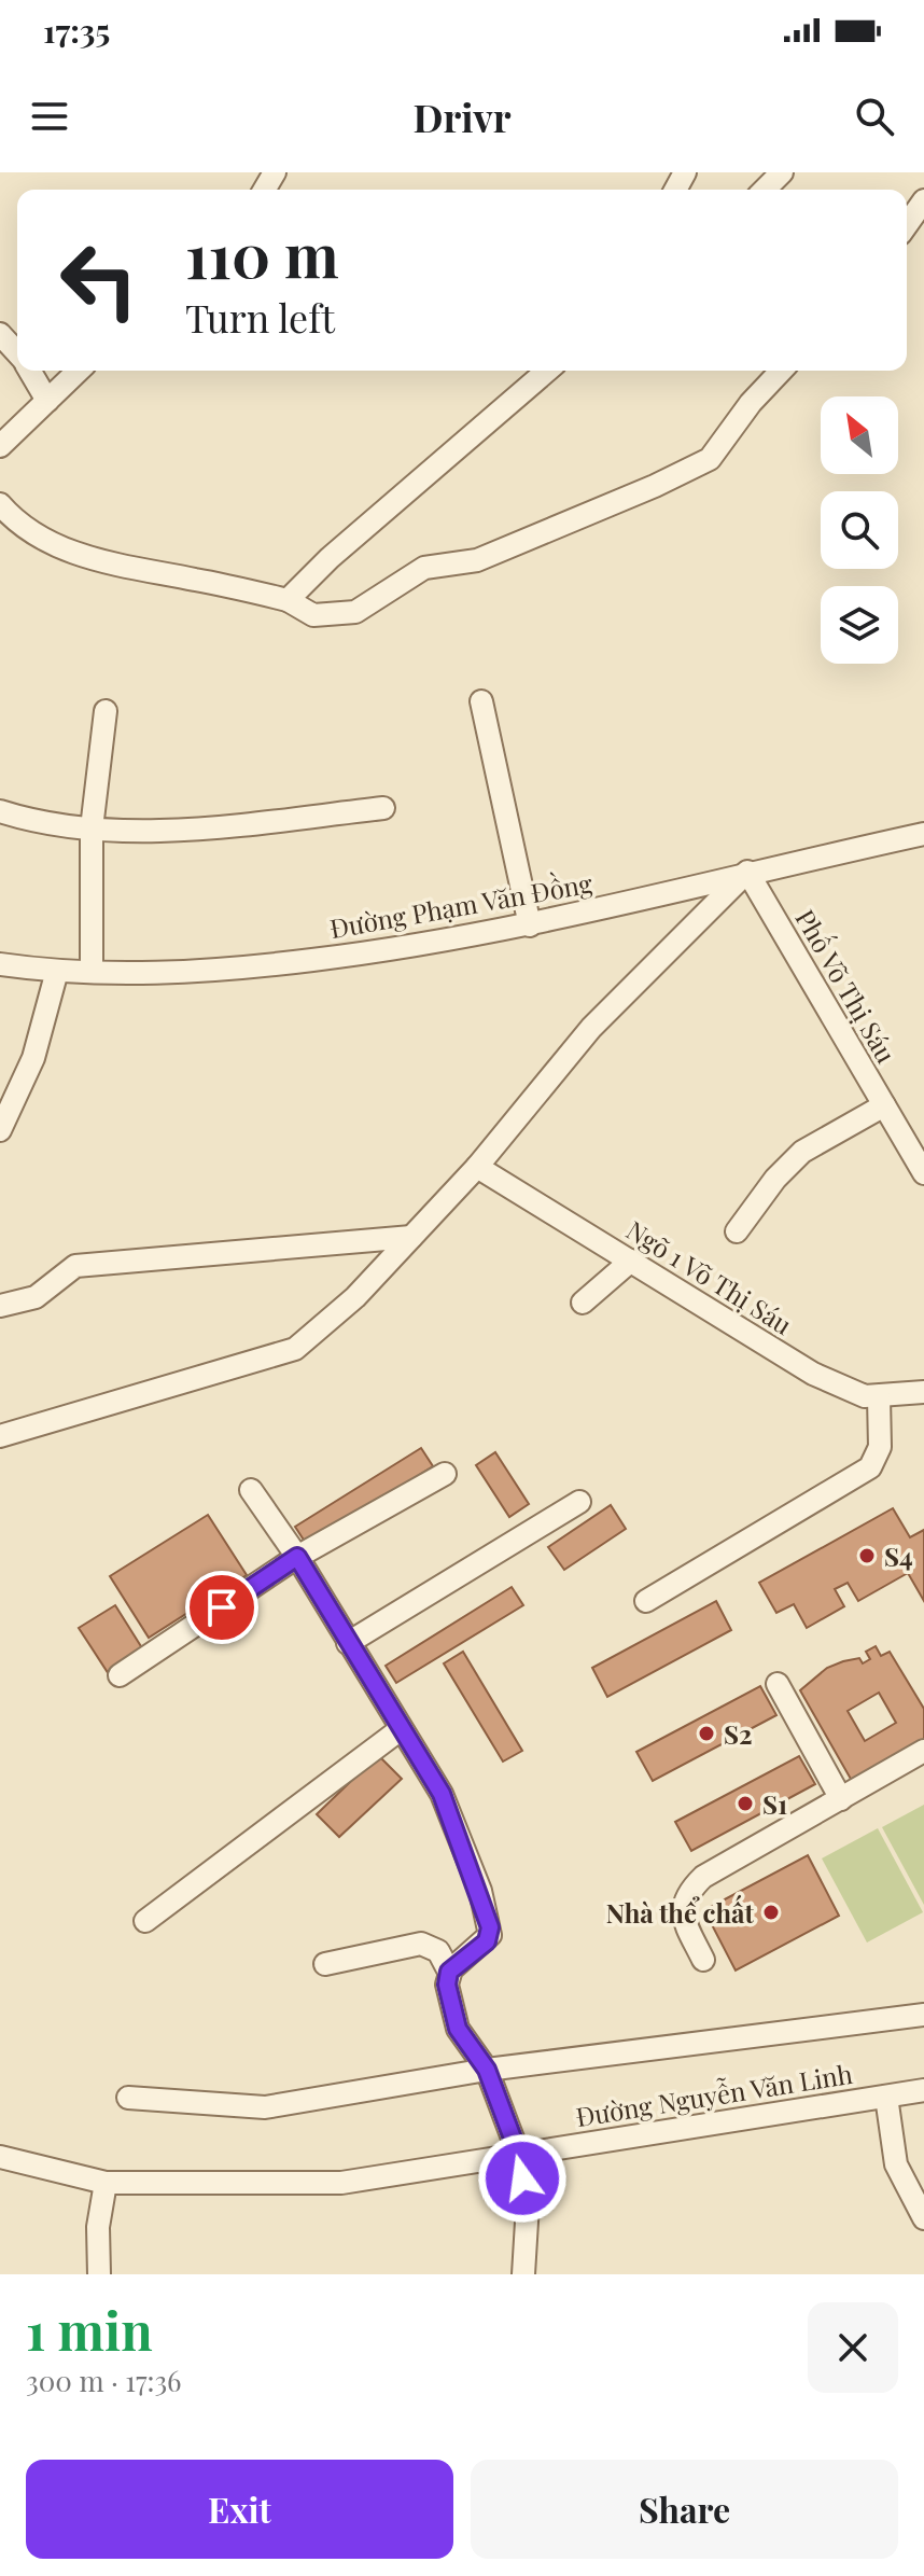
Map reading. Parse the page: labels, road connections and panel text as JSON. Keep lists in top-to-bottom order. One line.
{"streets":{"street":["Đường Phạm Văn Đồng","Phố Võ Thị Sáu","Ngõ 1 Võ Thị Sáu","Đường Nguyễn Văn Linh"]},"crossings":[["Đường Phạm Văn Đồng","Phố Võ Thị Sáu"]],"places":["S4","S2","S1","Nhà thể chất"],"north":"top left","page":{"status":"17:35","header":"Drivr","turn":["110 m","Turn left"],"heading":["1 min","300 m · 17:36"],"buttons":["Exit","Share"]}}
